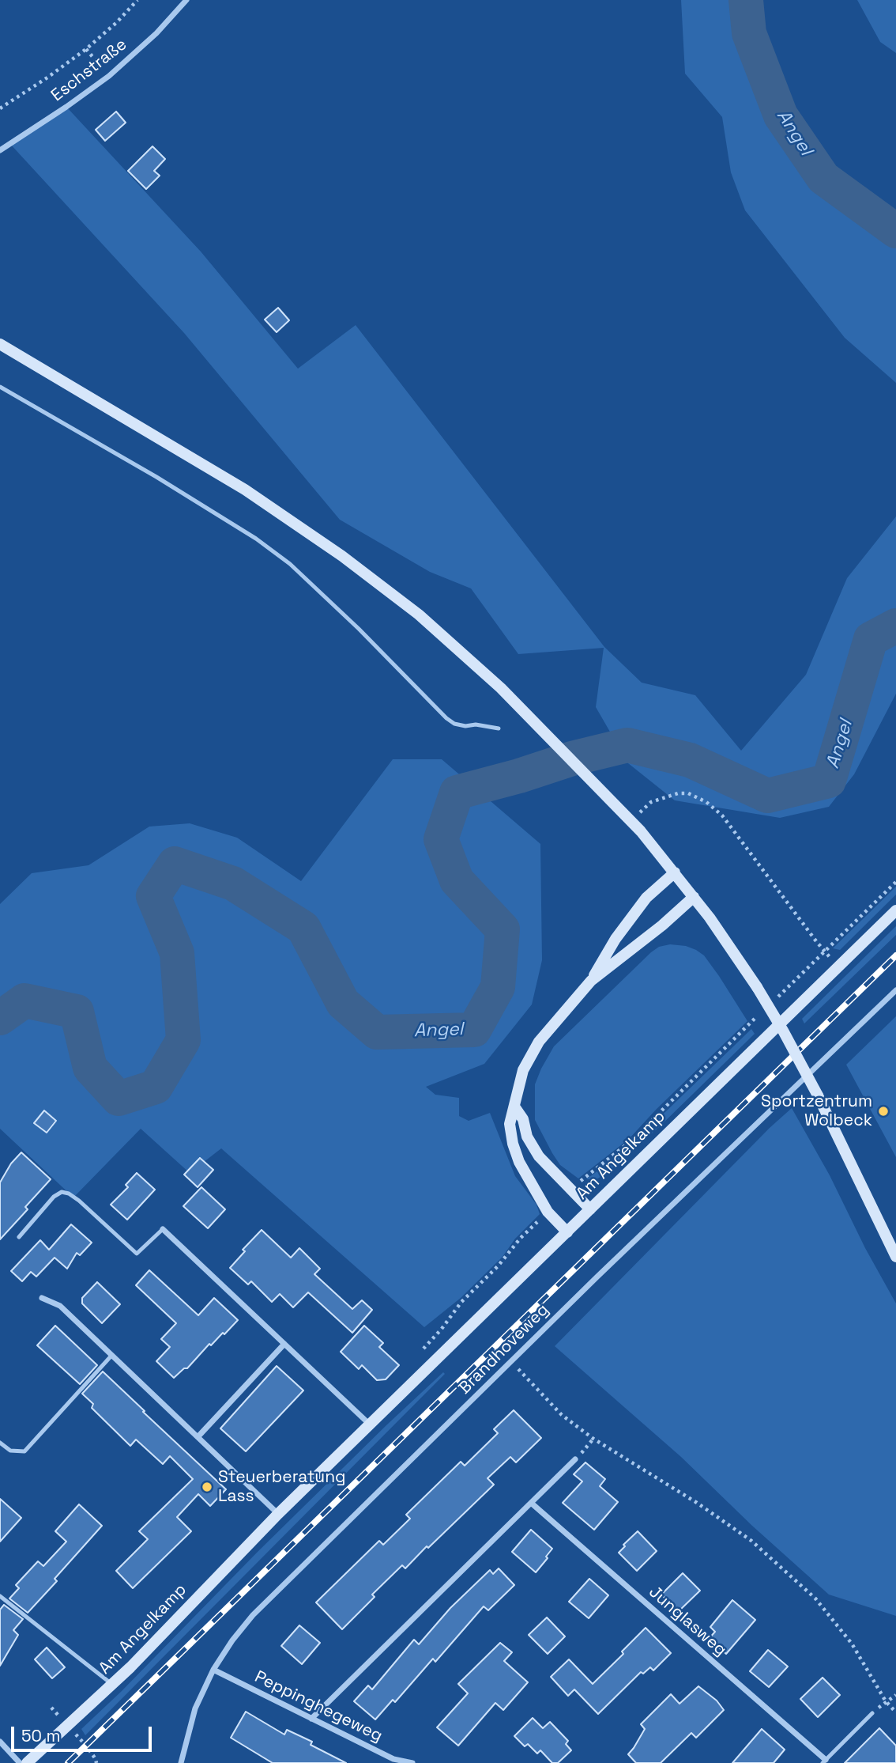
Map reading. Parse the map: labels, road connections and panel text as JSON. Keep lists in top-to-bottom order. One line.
{"streets":{"main road":["Am Angelkamp"],"street":["Eschstraße","Brandhoveweg","Junglasweg","Peppinghegeweg"]},"crossings":[["Brandhoveweg","Peppinghegeweg"]],"water":["Angel"],"places":["Sportzentrum Wolbeck","Steuerberatung Lass"],"scale_bar":"50 m"}
